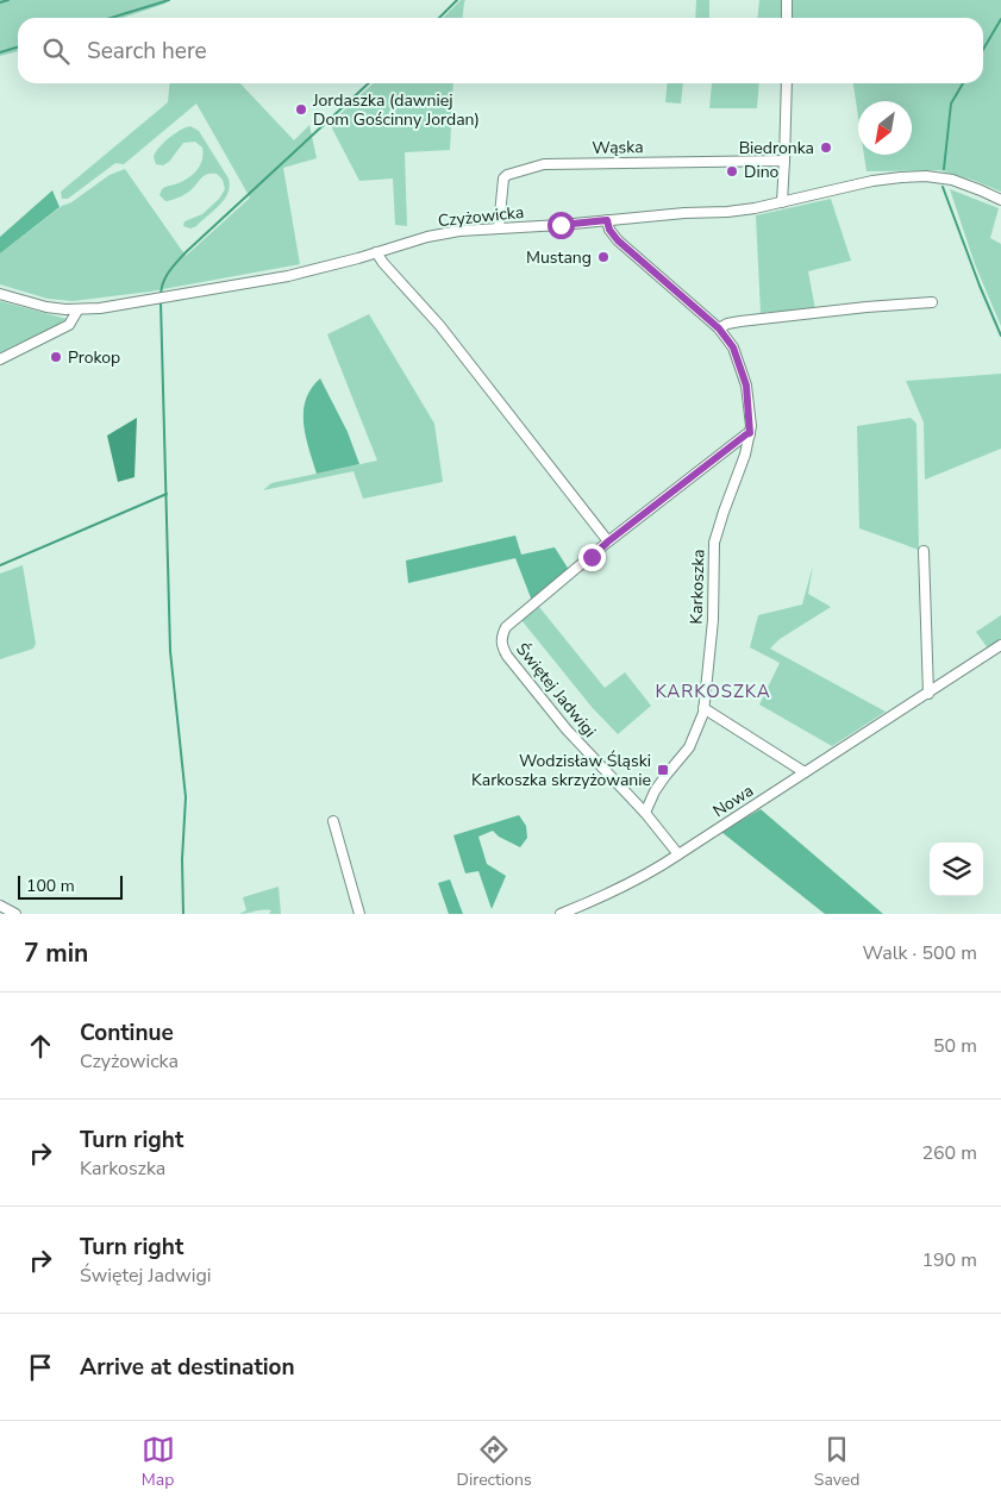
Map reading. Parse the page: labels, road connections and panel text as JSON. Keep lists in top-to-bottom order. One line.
{"streets":{"street":["Wąska","Czyżowicka","Karkoszka","Świętej Jadwigi","Nowa"]},"crossings":[["Wąska","Czyżowicka"],["Czyżowicka","Karkoszka"],["Karkoszka","Świętej Jadwigi"]],"districts":["KARKOSZKA"],"places":{"other":["Jordaszka (dawniej Dom Gościnny Jordan)","Biedronka","Dino","Mustang","Prokop"],"transit":["Wodzisław Śląski Karkoszka skrzyżowanie"]},"scale_bar":"100 m","north":"bottom left","page":{"search":"Search here","scale":"100 m","heading":["7 min","Walk · 500 m"],"list":[["Continue","Czyżowicka","50 m"],["Turn right","Karkoszka","260 m"],["Turn right","Świętej Jadwigi","190 m"],"Arrive at destination"],"nav":["Map","Directions","Saved"]}}
